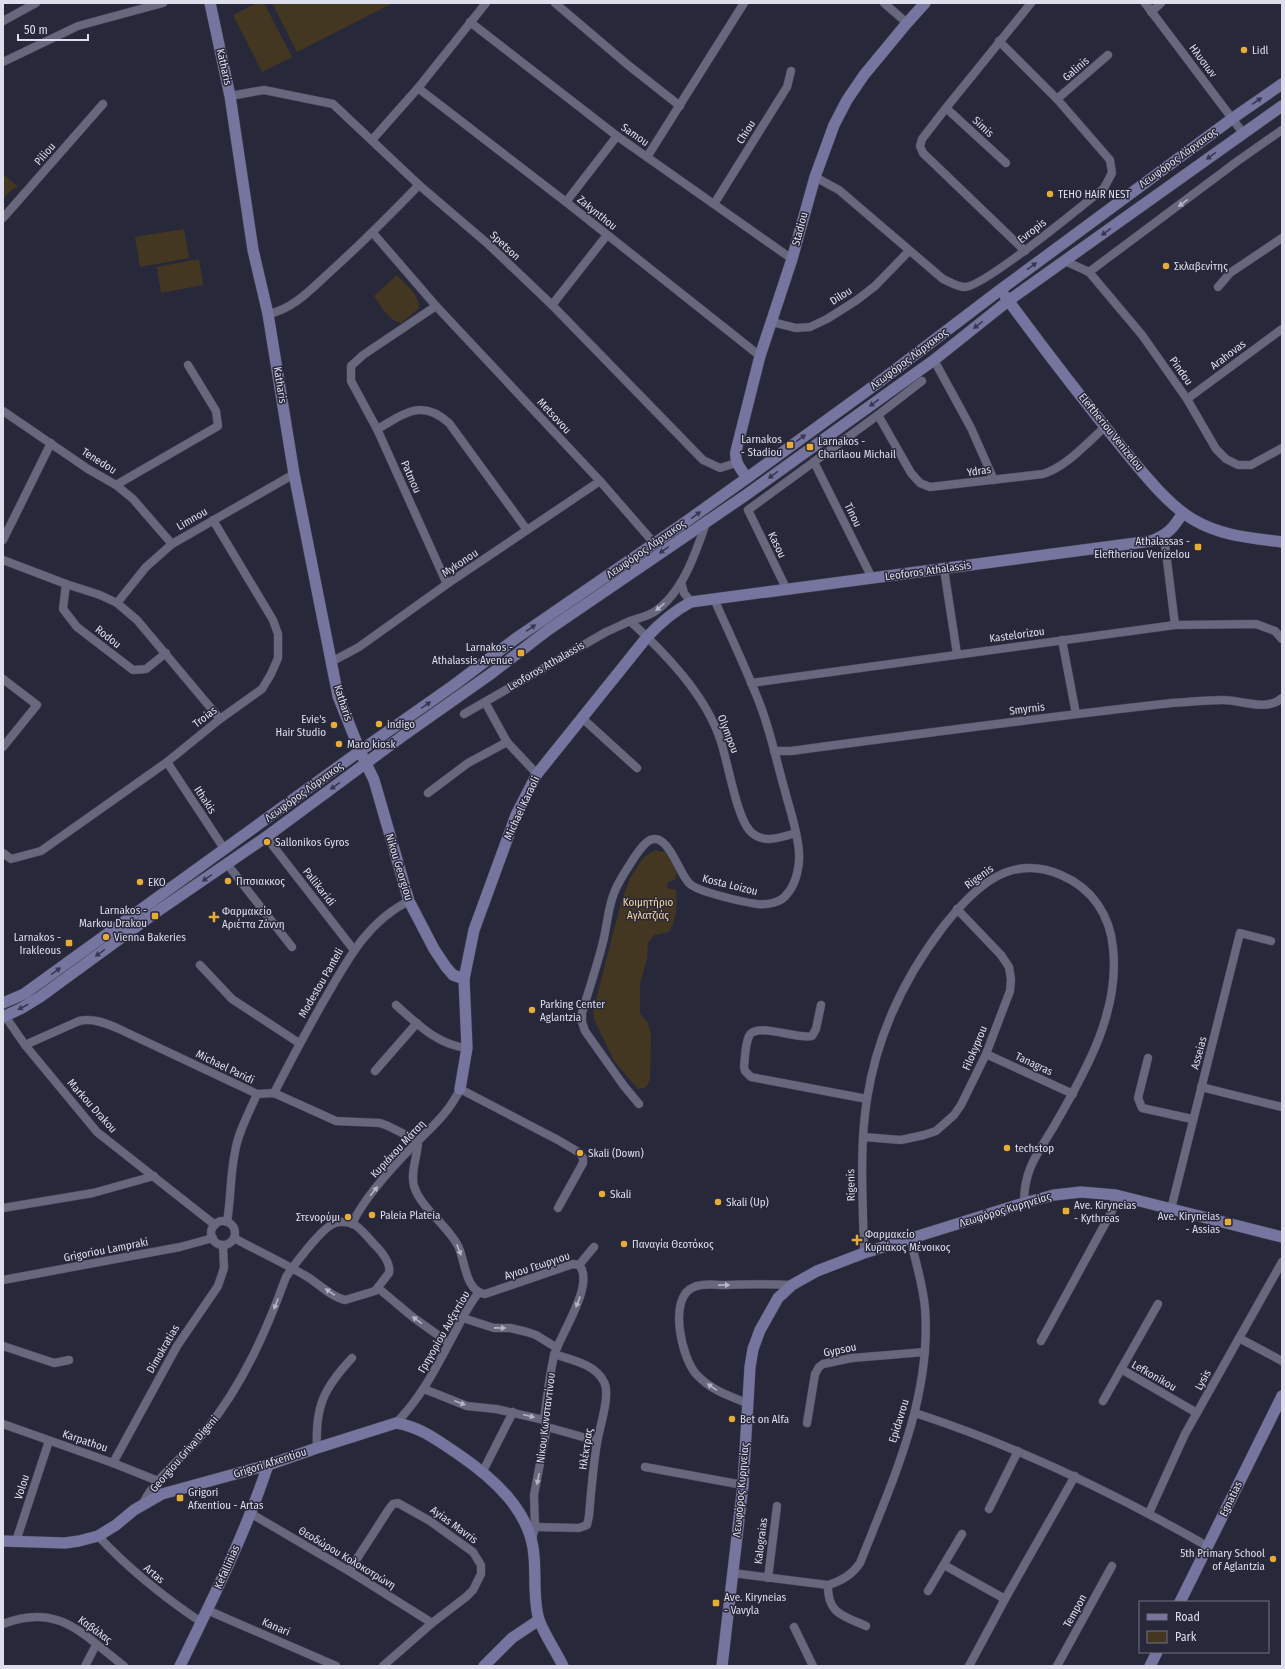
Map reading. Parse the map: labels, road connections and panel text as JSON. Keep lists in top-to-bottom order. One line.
{"streets":{"main road":["Katharis","Λεωφόρος Λάρνακος","Stadiou","Eleftheriou Venizelou","Leoforos Athalassis","Michael Karaoli","Nikou Georgiou","Λεωφόρος Κυρηνείας","Νίκου Κωνσταντίνου","Georgiou Griva Digeni","Grigori Afxentiou","Egnatias","Kefallinias"],"street":["Ηλυσιων","Galinis","Simis","Chiou","Samou","Piliou","Zakynthou","Evropis","Spetson","Dilou","Arahovas","Pindou","Metsovou","Tenedou","Ydras","Patmou","Tinou","Limnou","Kasou","Mykonou","Kastelorizou","Rodou","Smyrnis","Troias","Olympou","Ithakis","Rigenis","Kosta Loizou","Pallikaridi","Modestou Panteli","Filokyprou","Asseias","Tanagras","Michael Paridi","Markou Drakou","Κυριάκου Μάτση","Grigoriou Lampraki","Αγιου Γεωργιου","Γρηγορίου Αυξεντίου","Dimokratias","Gypsou","Lefkonikou","Lysis","Epidavrou","Karpathou","Ηλέκτρας","Volou","Ayias Mavris","Kalograias","Θεοδώρου Κολοκοτρώνη","Artas","Tempon","Kanari","Καβάλας"]},"crossings":[["Ηλυσιων","Λεωφόρος Λάρνακος"],["Katharis","Λεωφόρος Λάρνακος"],["Katharis","Spetson"],["Katharis","Limnou"],["Katharis","Mykonou"],["Katharis","Nikou Georgiou"],["Galinis","Evropis"],["Chiou","Samou"],["Samou","Stadiou"],["Λεωφόρος Λάρνακος","Pindou"],["Λεωφόρος Λάρνακος","Metsovou"],["Λεωφόρος Λάρνακος","Eleftheriou Venizelou"],["Λεωφόρος Λάρνακος","Ithakis"],["Λεωφόρος Λάρνακος","Nikou Georgiou"],["Λεωφόρος Λάρνακος","Pallikaridi"],["Λεωφόρος Λάρνακος","Markou Drakou"],["Zakynthou","Stadiou"],["Stadiou","Evropis"],["Stadiou","Spetson"],["Stadiou","Dilou"],["Evropis","Dilou"],["Arahovas","Pindou"],["Metsovou","Patmou"],["Metsovou","Mykonou"],["Eleftheriou Venizelou","Ydras"],["Tenedou","Limnou"],["Patmou","Mykonou"],["Tinou","Kasou"],["Tinou","Leoforos Athalassis"],["Limnou","Troias"],["Kasou","Leoforos Athalassis"],["Leoforos Athalassis","Olympou"],["Leoforos Athalassis","Michael Karaoli"],["Leoforos Athalassis","Kosta Loizou"],["Kastelorizou","Kosta Loizou"],["Smyrnis","Kosta Loizou"],["Troias","Ithakis"],["Olympou","Michael Karaoli"],["Olympou","Kosta Loizou"],["Michael Karaoli","Nikou Georgiou"],["Michael Karaoli","Κυριάκου Μάτση"],["Nikou Georgiou","Modestou Panteli"],["Rigenis","Filokyprou"],["Rigenis","Tanagras"],["Rigenis","Λεωφόρος Κυρηνείας"],["Pallikaridi","Modestou Panteli"],["Modestou Panteli","Michael Paridi"],["Filokyprou","Tanagras"],["Asseias","Λεωφόρος Κυρηνείας"],["Michael Paridi","Markou Drakou"],["Michael Paridi","Κυριάκου Μάτση"],["Michael Paridi","Γρηγορίου Αυξεντίου"],["Markou Drakou","Grigoriou Lampraki"],["Markou Drakou","Dimokratias"],["Κυριάκου Μάτση","Γρηγορίου Αυξεντίου"],["Κυριάκου Μάτση","Georgiou Griva Digeni"],["Λεωφόρος Κυρηνείας","Epidavrou"],["Grigoriou Lampraki","Dimokratias"],["Αγιου Γεωργιου","Γρηγορίου Αυξεντίου"],["Αγιου Γεωργιου","Νίκου Κωνσταντίνου"],["Γρηγορίου Αυξεντίου","Ηλέκτρας"],["Γρηγορίου Αυξεντίου","Grigori Afxentiou"],["Dimokratias","Karpathou"],["Gypsou","Epidavrou"],["Lefkonikou","Lysis"],["Νίκου Κωνσταντίνου","Ηλέκτρας"],["Karpathou","Georgiou Griva Digeni"],["Karpathou","Volou"],["Georgiou Griva Digeni","Grigori Afxentiou"],["Georgiou Griva Digeni","Volou"],["Georgiou Griva Digeni","Artas"],["Grigori Afxentiou","Kefallinias"],["Ayias Mavris","Θεοδώρου Κολοκοτρώνη"],["Θεοδώρου Κολοκοτρώνη","Kefallinias"],["Kefallinias","Artas"],["Kefallinias","Kanari"]],"one_way":["Κυριάκου Μάτση","Γρηγορίου Αυξεντίου","Georgiou Griva Digeni"],"parks":["Κοιμητήριο Αγλατζιάς"],"places":{"other":["Lidl","TEHO HAIR NEST","Σκλαβενίτης","indigo","Evie's Hair Studio","Maro kiosk","Sallonikos Gyros","Πιτσιακκος","EKO","Vienna Bakeries","Parking Center Aglantzia","techstop","Skali (Down)","Skali","Skali (Up)","Paleia Plateia","Στενορύμι","Παναγία Θεοτόκος","Bet on Alfa","5th Primary School of Aglantzia"],"transit":["Larnakos - Stadiou","Larnakos - Charilaou Michail","Athalassas - Eleftheriou Venizelou","Larnakos - Athalassis Avenue","Larnakos - Markou Drakou","Larnakos - Irakleous","Ave. Kiryneias - Kythreas","Ave. Kiryneias - Assias","Grigori Afxentiou - Artas","Ave. Kiryneias - Vavyla"],"health":["Φαρμακείο Αριέττα Ζάννη","Φαρμακείο Κυριάκος Μένοικος"]},"legend":["Road","Park"],"scale_bar":"50 m"}
